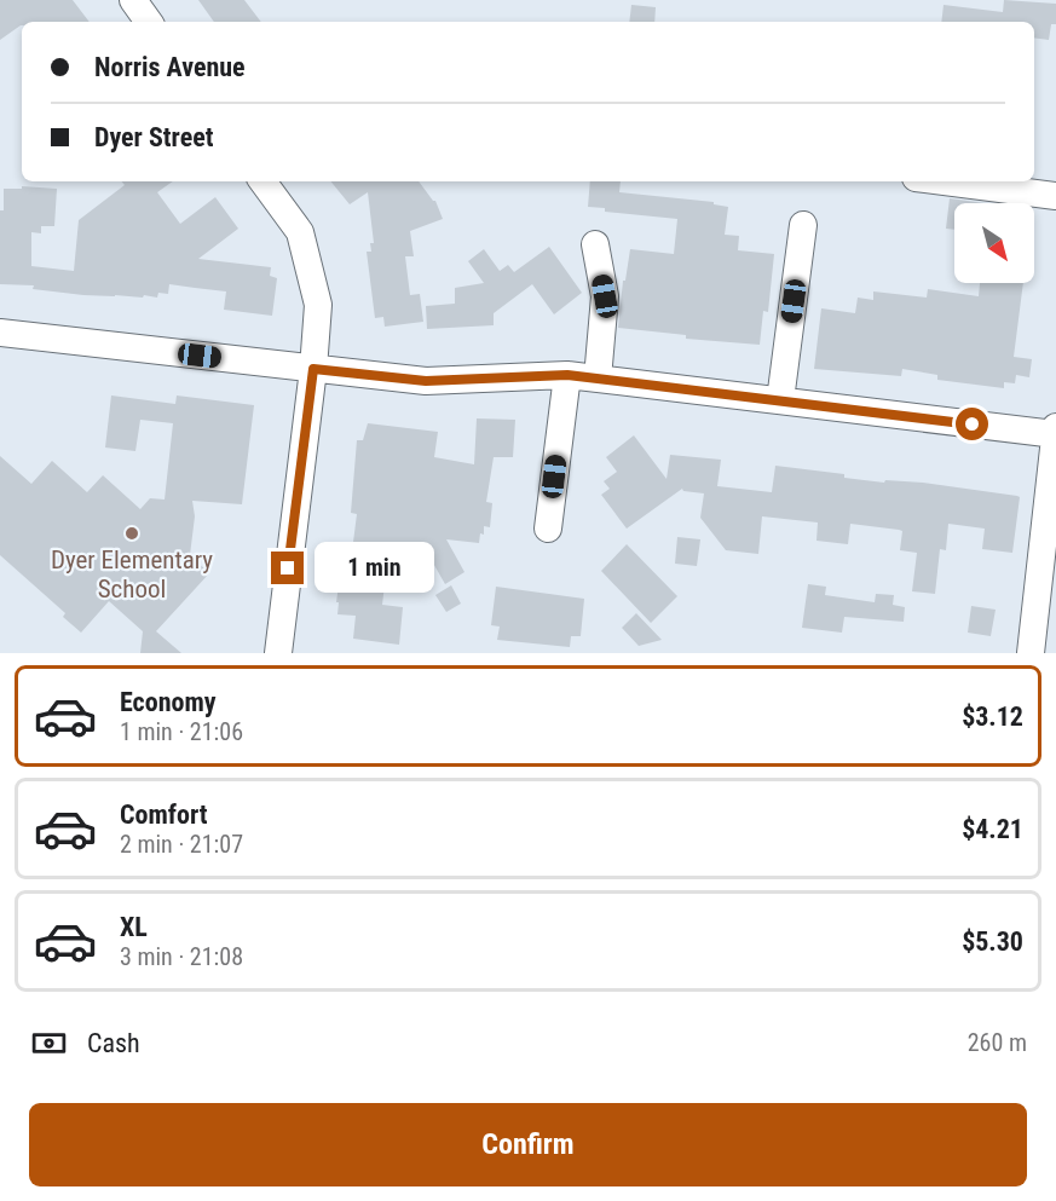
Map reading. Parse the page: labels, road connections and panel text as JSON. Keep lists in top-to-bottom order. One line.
{"places":["Dyer Elementary School"],"north":"bottom right","page":{"banner":["Norris Avenue","Dyer Street"],"bubble":"1 min","list":[{"name":"Economy","note":"1 min · 21:06","value":"$3.12"},{"name":"Comfort","note":"2 min · 21:07","value":"$4.21"},{"name":"XL","note":"3 min · 21:08","value":"$5.30"}],"pay":["Cash","260 m"],"buttons":"Confirm"}}
